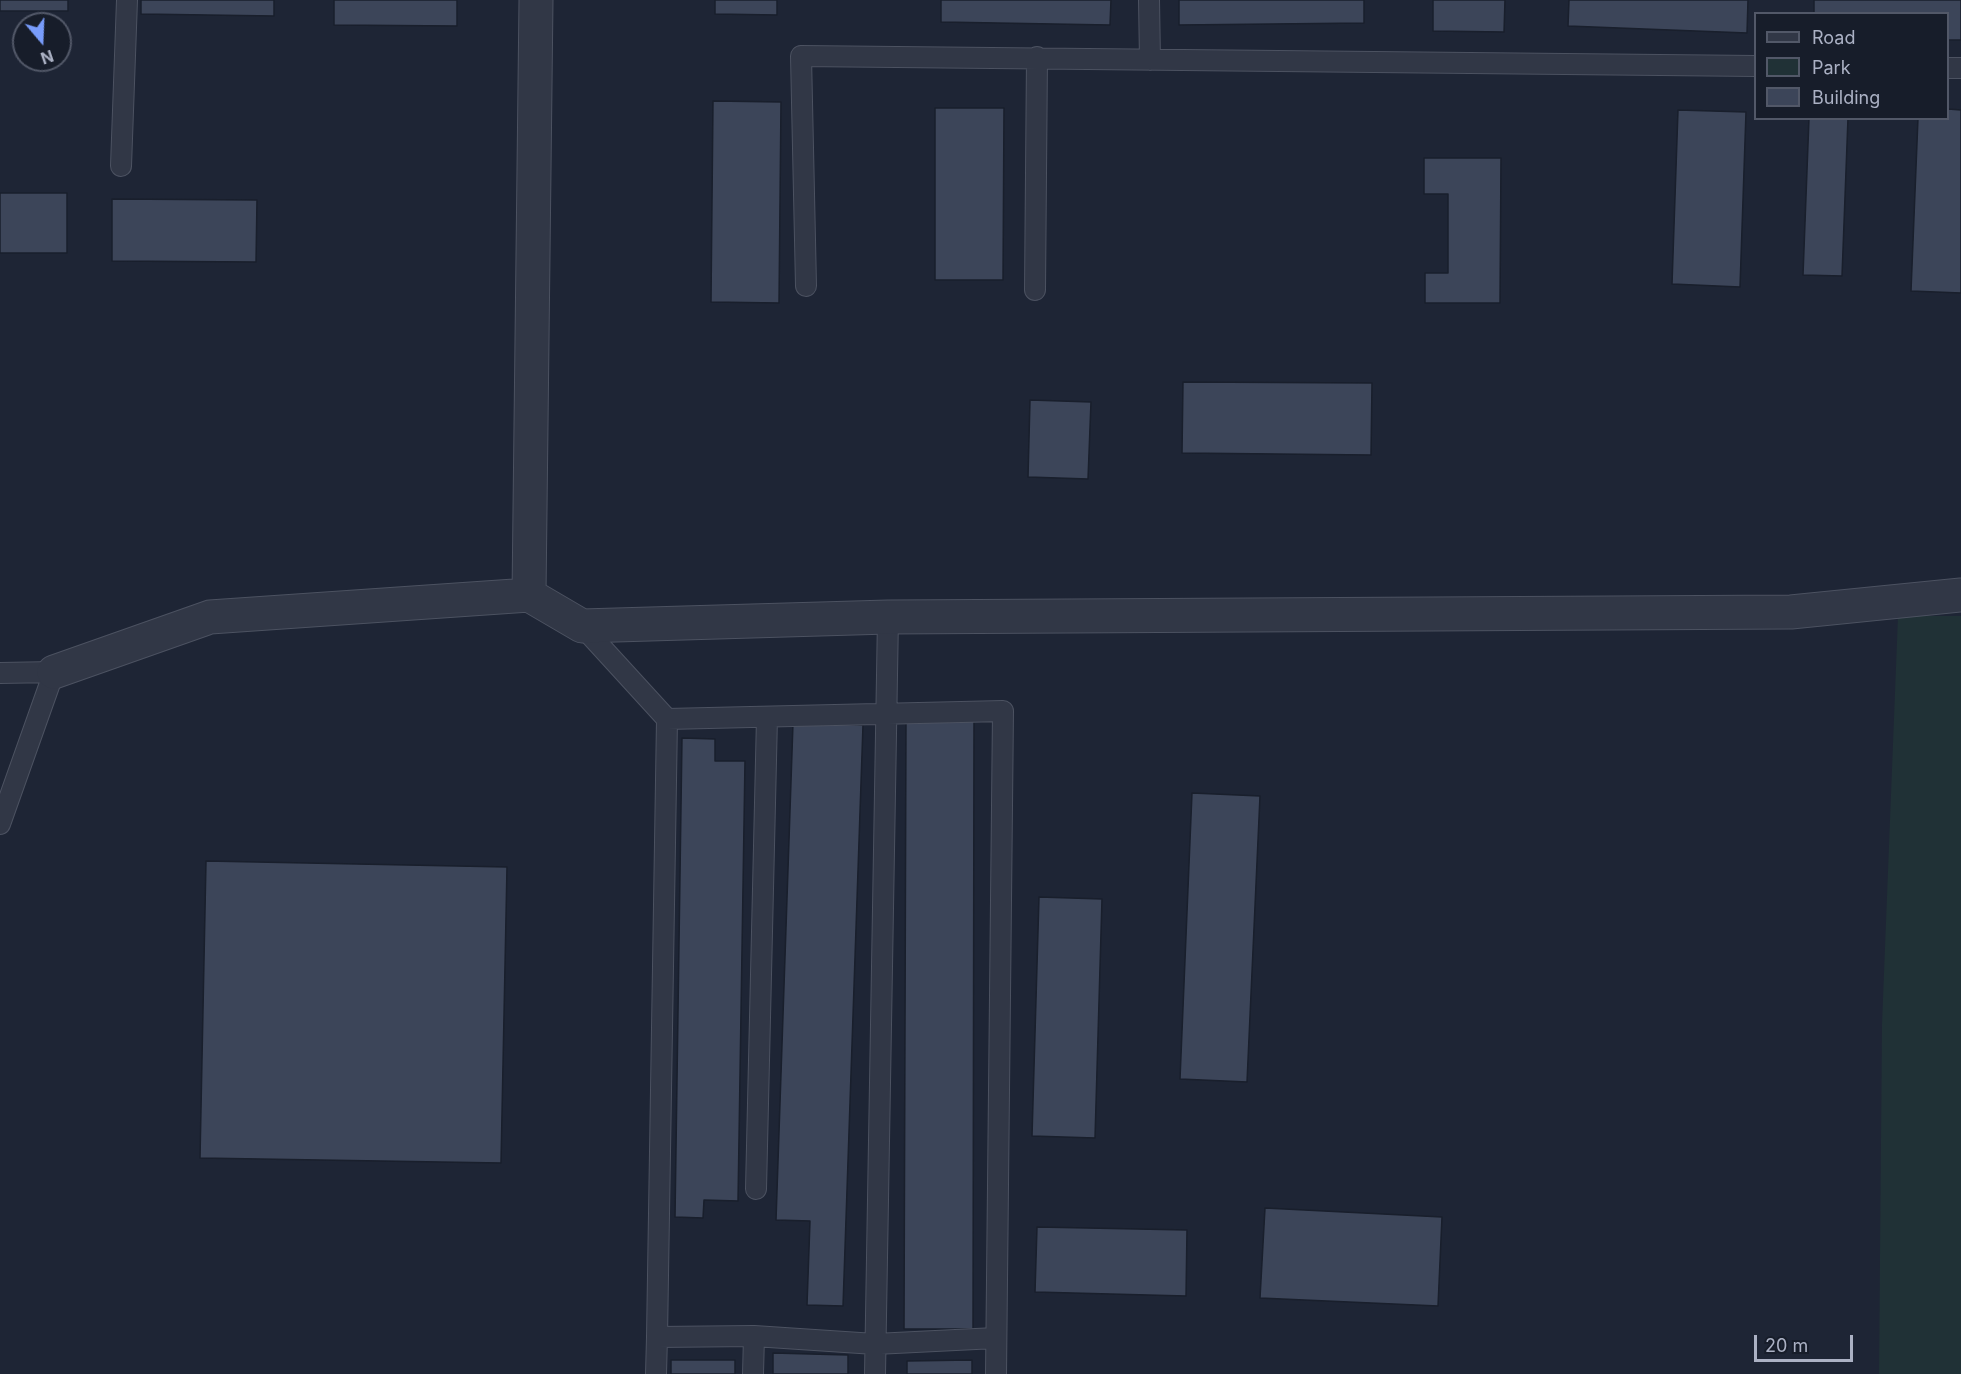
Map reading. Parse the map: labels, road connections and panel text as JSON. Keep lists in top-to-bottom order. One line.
{"legend":["Road","Park","Building"],"scale_bar":"20 m","north":"bottom"}
